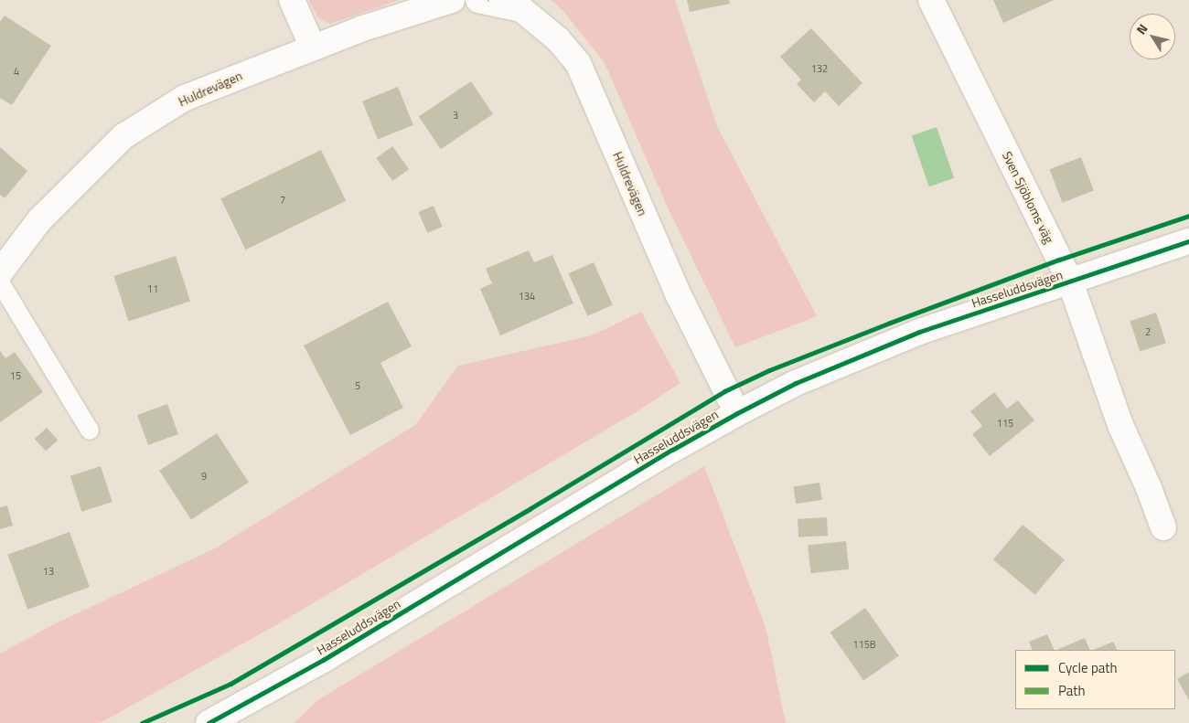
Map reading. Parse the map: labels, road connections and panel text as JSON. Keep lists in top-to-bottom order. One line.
{"streets":{"street":["Huldrevägen","Sven Sjöbloms väg","Hasseluddsvägen"]},"crossings":[["Huldrevägen","Hasseluddsvägen"],["Sven Sjöbloms väg","Hasseluddsvägen"]],"house_numbers":["132","4","3","7","11","134","2","15","5","115","9","13","115B"],"legend":["Cycle path","Path"],"north":"top left"}
